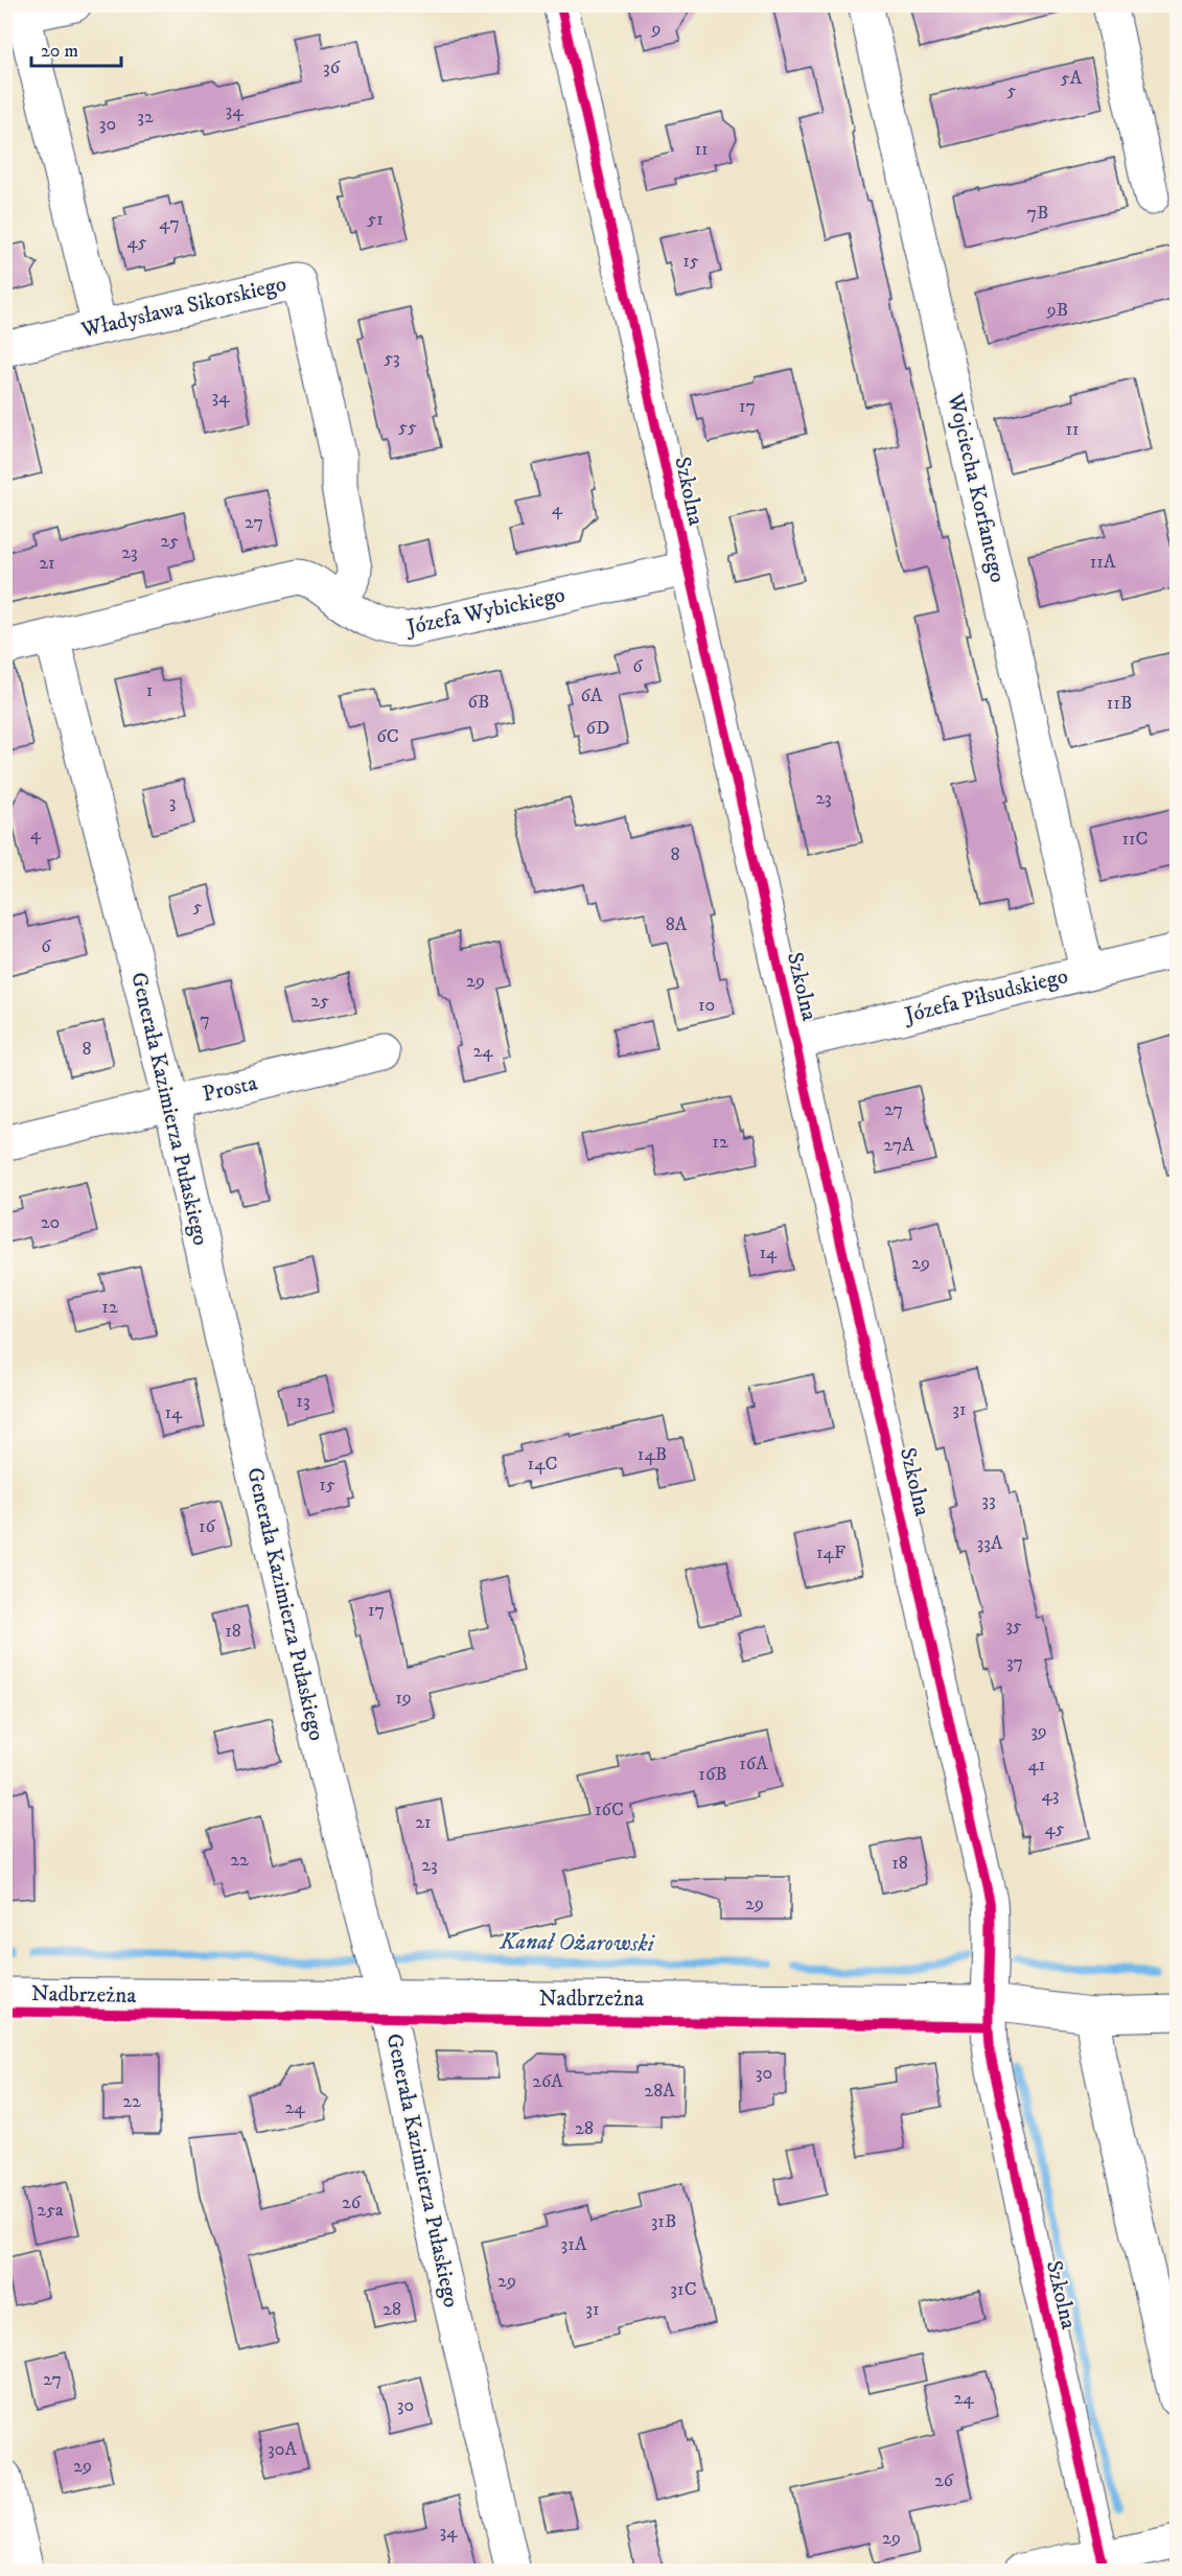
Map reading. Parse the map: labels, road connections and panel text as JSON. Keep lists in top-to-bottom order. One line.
{"streets":{"street":["Władysława Sikorskiego","Wojciecha Korfantego","Szkolna","Józefa Wybickiego","Józefa Piłsudskiego","Prosta","Generała Kazimierza Pułaskiego","Nadbrzeżna"]},"crossings":[["Władysława Sikorskiego","Józefa Wybickiego"],["Wojciecha Korfantego","Józefa Piłsudskiego"],["Szkolna","Józefa Wybickiego"],["Szkolna","Józefa Piłsudskiego"],["Szkolna","Nadbrzeżna"],["Józefa Wybickiego","Generała Kazimierza Pułaskiego"],["Prosta","Generała Kazimierza Pułaskiego"],["Generała Kazimierza Pułaskiego","Nadbrzeżna"]],"water":["Kanał Ożarowski"],"house_numbers":["9","36","5A","5","34","32","30","11","7B","51","47","45","15","9B","53","34","17","55","11","4","27","25","23","11A","21","6","1","6A","6B","11B","6D","6C","23","3","4","11C","8","5","8A","6","29","25","10","7","8","24","27","12","27A","20","14","29","12","13","31","14","14B","14C","15","33","16","33A","14F","17","35","18","37","19","39","16A","41","16B","43","16C","21","45","22","18","23","29","30","26A","28A","22","24","28","26","25a","31B","31A","29","31C","28","31","27","24","30","30A","29","26","34","29"],"scale_bar":"20 m"}
